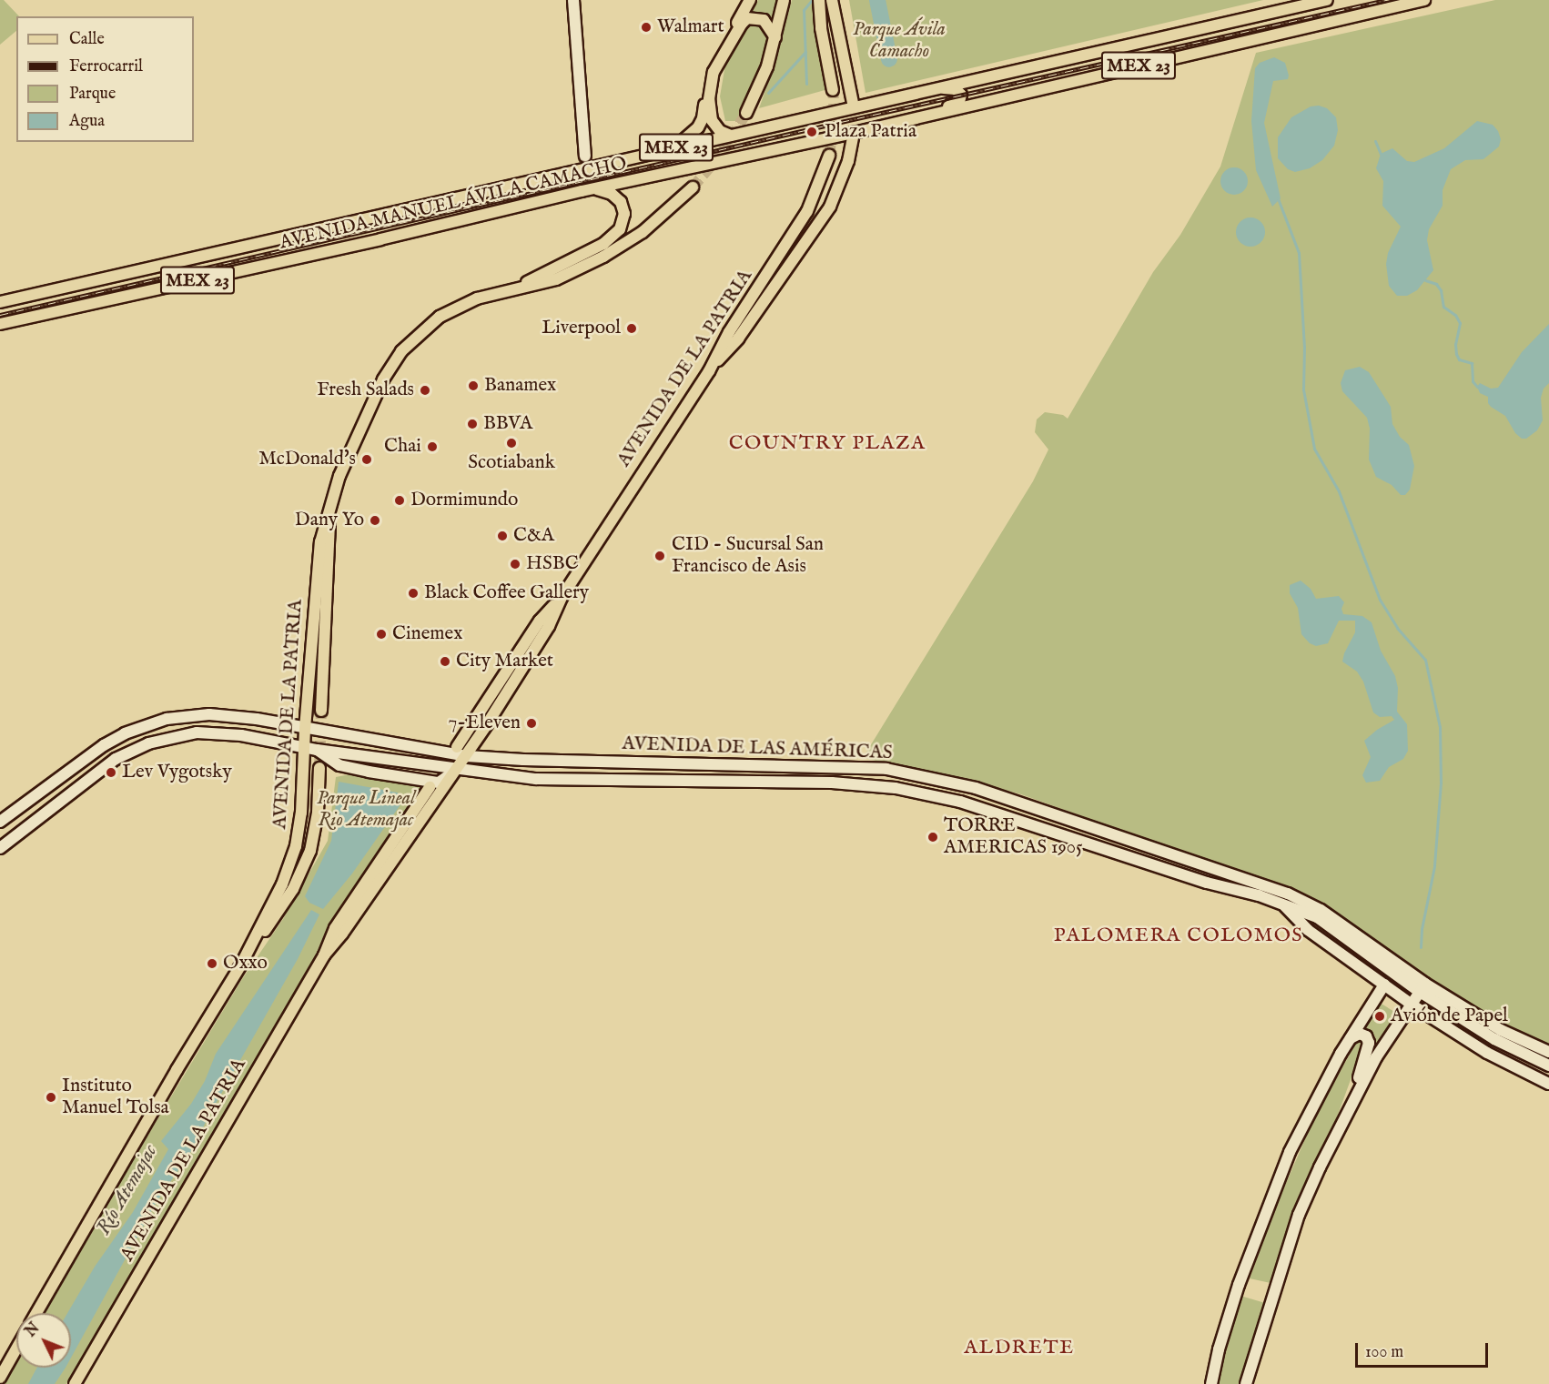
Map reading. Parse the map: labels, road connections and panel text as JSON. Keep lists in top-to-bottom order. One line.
{"streets":{"main road":["MEX 23","AVENIDA MANUEL ÁVILA CAMACHO","AVENIDA DE LA PATRIA","AVENIDA DE LAS AMÉRICAS"]},"crossings":[["AVENIDA DE LA PATRIA","AVENIDA DE LAS AMÉRICAS"]],"districts":["COUNTRY PLAZA","PALOMERA COLOMOS","ALDRETE"],"water":["Río Atemajac"],"parks":["Parque Ávila Camacho","Parque Lineal Rio Atemajac"],"places":["Walmart","Plaza Patria","Liverpool","Banamex","Fresh Salads","BBVA","Scotiabank","Chai","McDonald's","Dormimundo","Dany Yo","C&A","CID - Sucursal San Francisco de Asis","HSBC","Black Coffee Gallery","Cinemex","City Market","7-Eleven","Lev Vygotsky","TORRE AMERICAS 1905","Oxxo","Avión de Papel","Instituto Manuel Tolsa"],"legend":["Calle","Ferrocarril","Parque","Agua"],"scale_bar":"100 m","north":"top left"}
